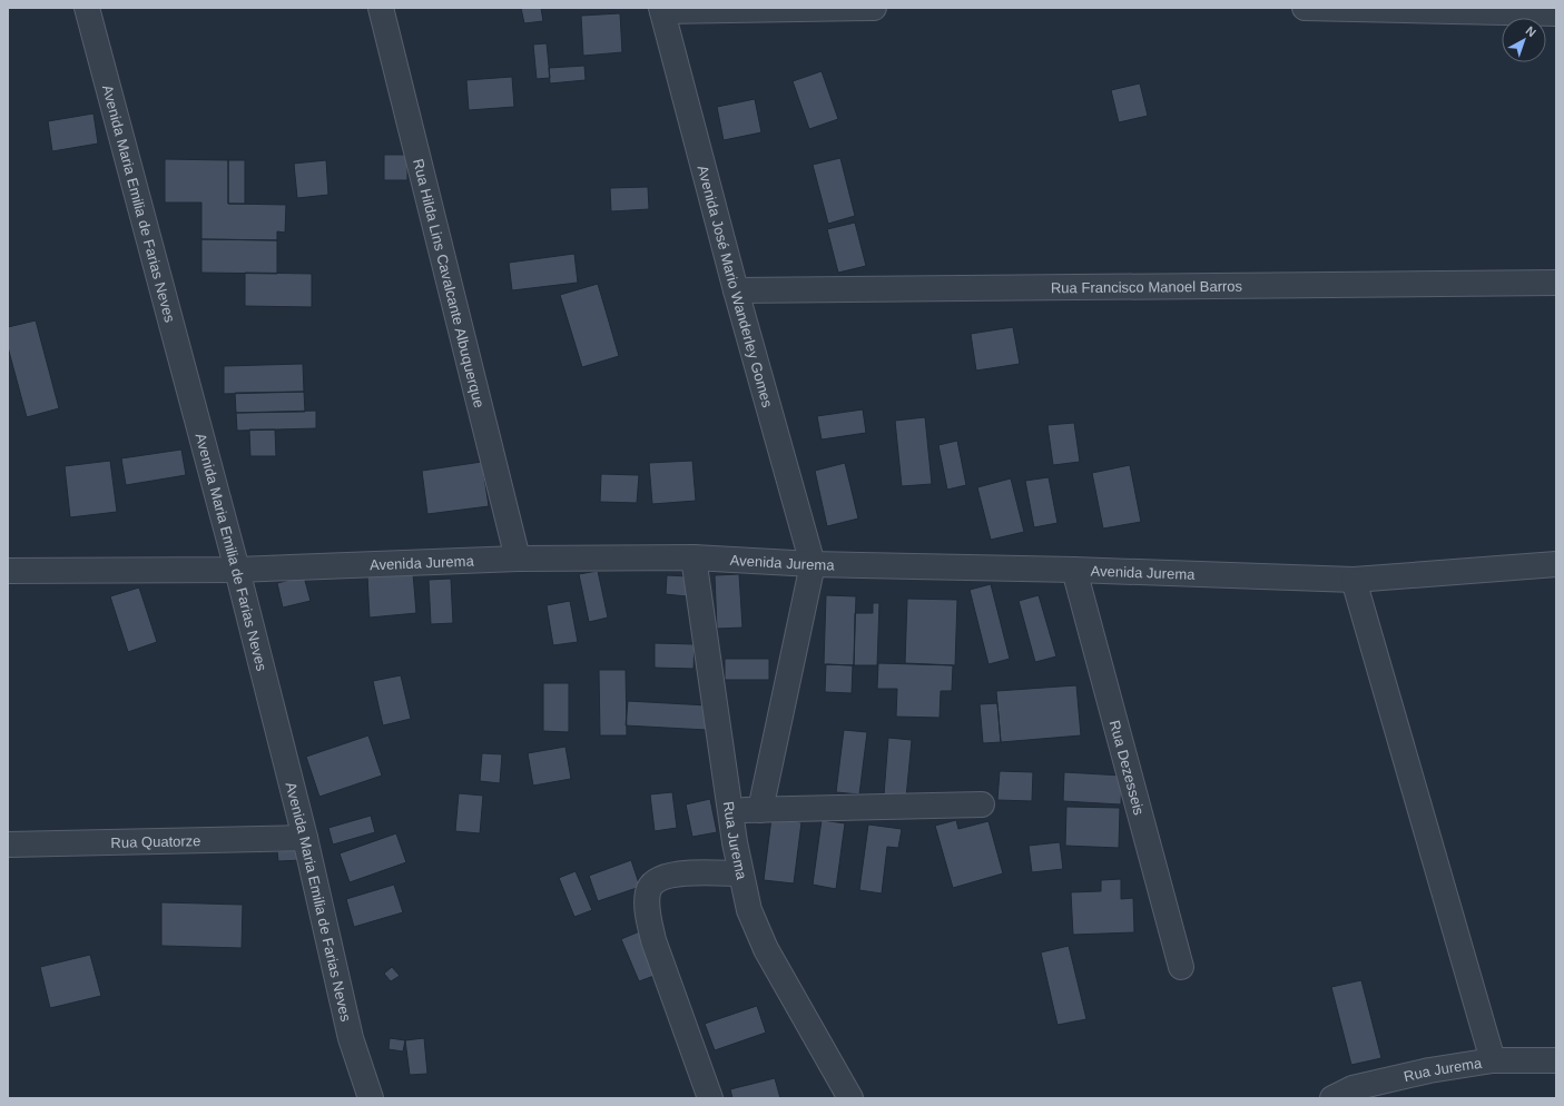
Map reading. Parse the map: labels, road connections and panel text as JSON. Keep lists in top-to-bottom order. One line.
{"streets":{"street":["Avenida Maria Emilia de Farias Neves","Rua Hilda Lins Cavalcante Albuquerque","Avenida José Mario Wanderley Gomes","Rua Francisco Manoel Barros","Avenida Jurema","Rua Dezesseis","Rua Jurema","Rua Quatorze"]},"crossings":[["Avenida Maria Emilia de Farias Neves","Avenida Jurema"],["Avenida Maria Emilia de Farias Neves","Rua Quatorze"],["Rua Hilda Lins Cavalcante Albuquerque","Avenida Jurema"],["Avenida José Mario Wanderley Gomes","Rua Francisco Manoel Barros"],["Avenida José Mario Wanderley Gomes","Avenida Jurema"],["Avenida Jurema","Rua Dezesseis"],["Avenida Jurema","Rua Jurema"]],"north":"top right"}
